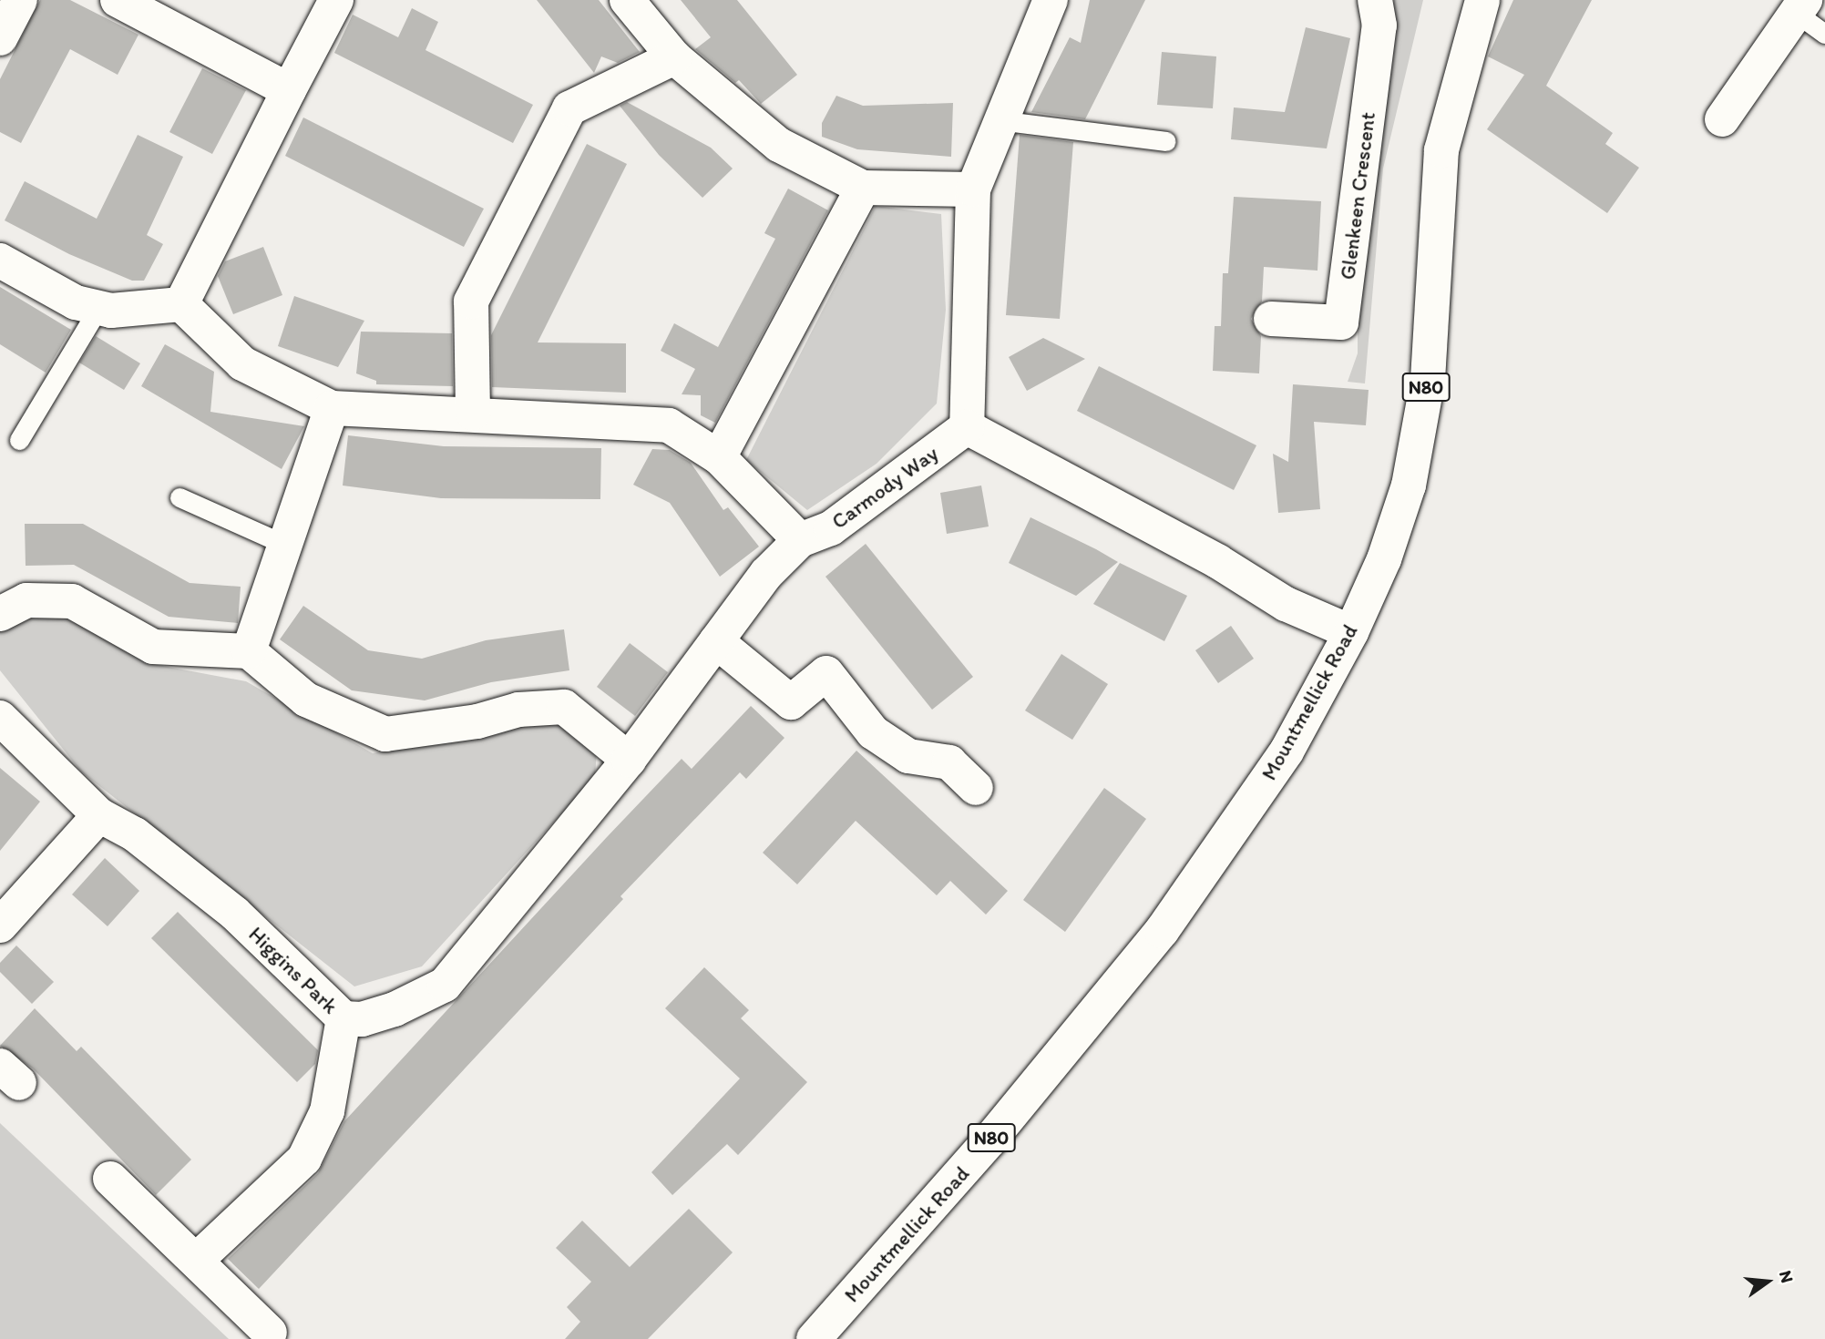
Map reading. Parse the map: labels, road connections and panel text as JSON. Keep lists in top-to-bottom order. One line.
{"streets":{"street":["Glenkeen Crescent","N80","Carmody Way","Mountmellick Road","Higgins Park"]},"north":"right"}
